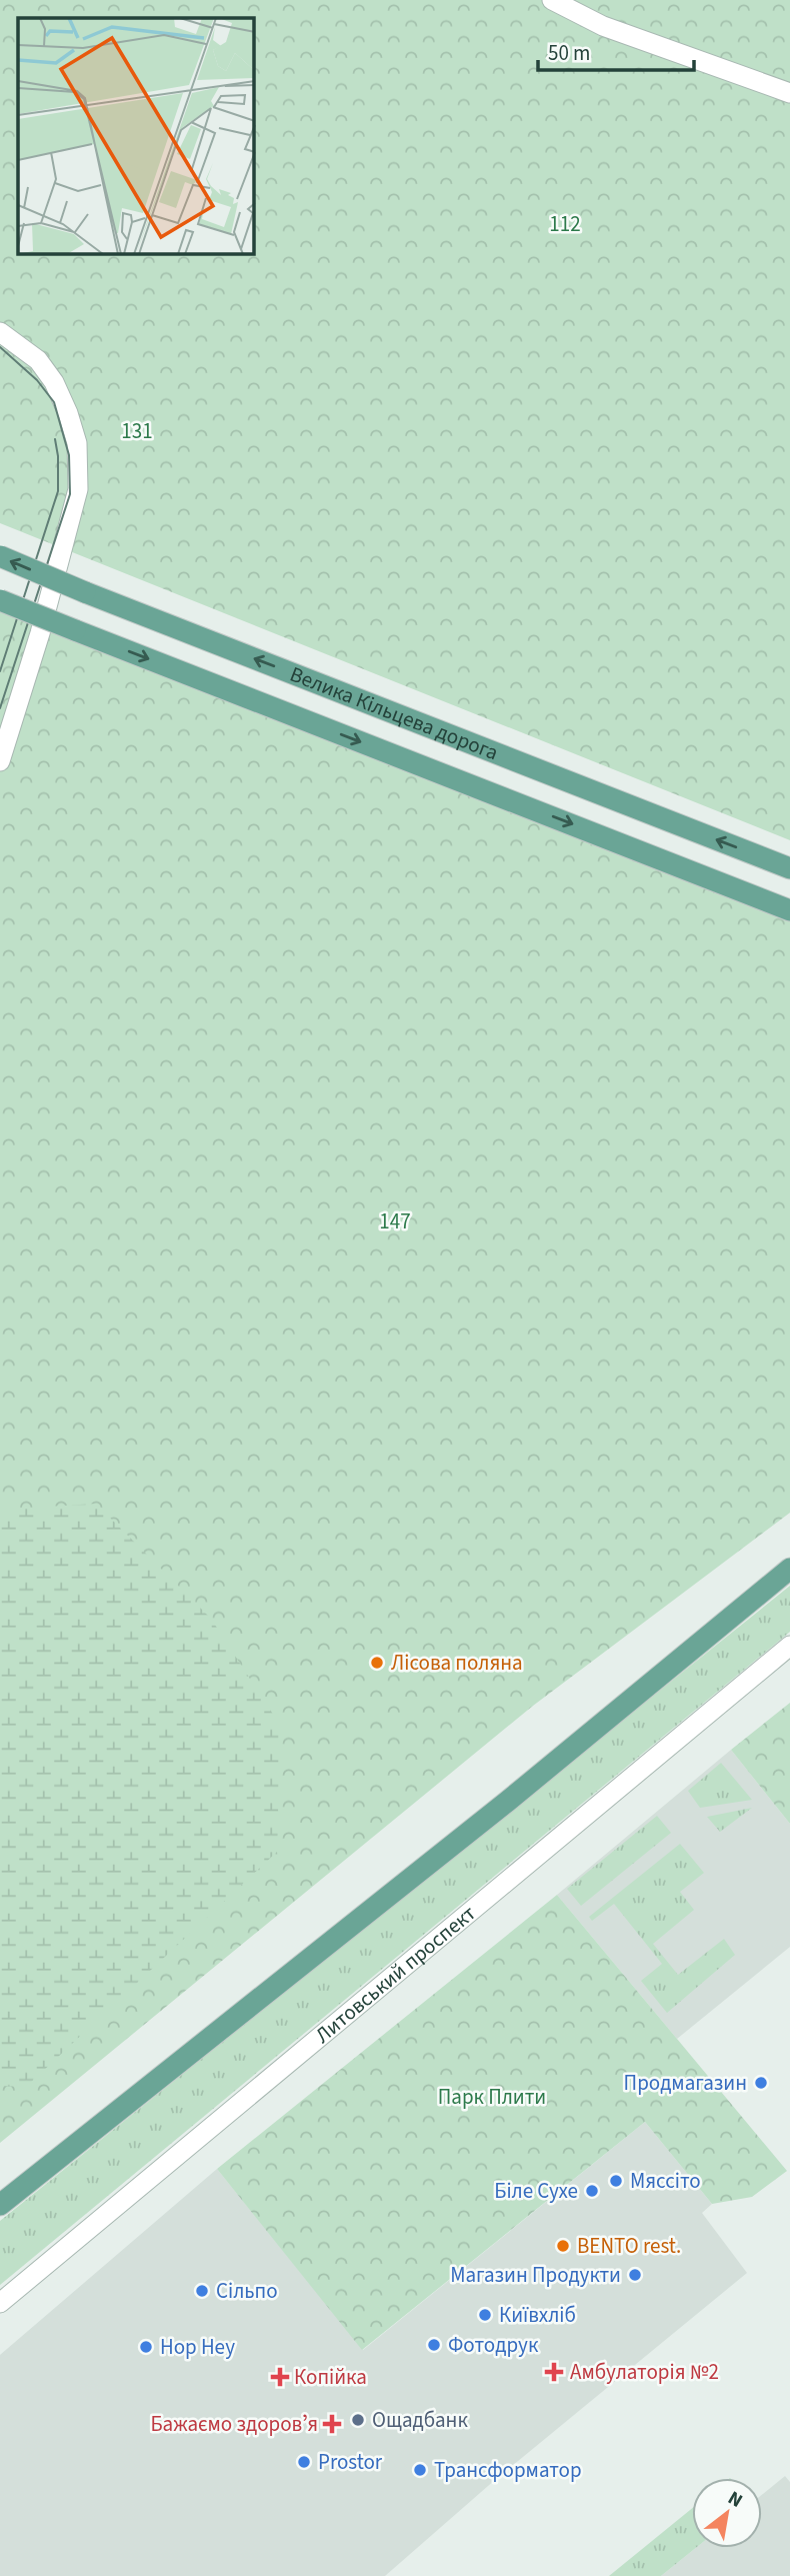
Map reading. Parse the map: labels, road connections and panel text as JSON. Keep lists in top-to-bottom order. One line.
{"streets":{"main road":["Велика Кільцева дорога"],"street":["Литовський проспект"]},"parks":["112","131","147","Парк Плити"],"places":{"other":["Лісова поляна","Продмагазин","Мяссіто","Біле Сухе","BENTO rest.","Магазин Продукти","Сільпо","Київхліб","Фотодрук","Hop Hey","Ощадбанк","Prostor","Трансформатор"],"health":["Амбулаторія №2","Копійка","Бажаємо здоровʼя"]},"scale_bar":"50 m","north":"top right"}
